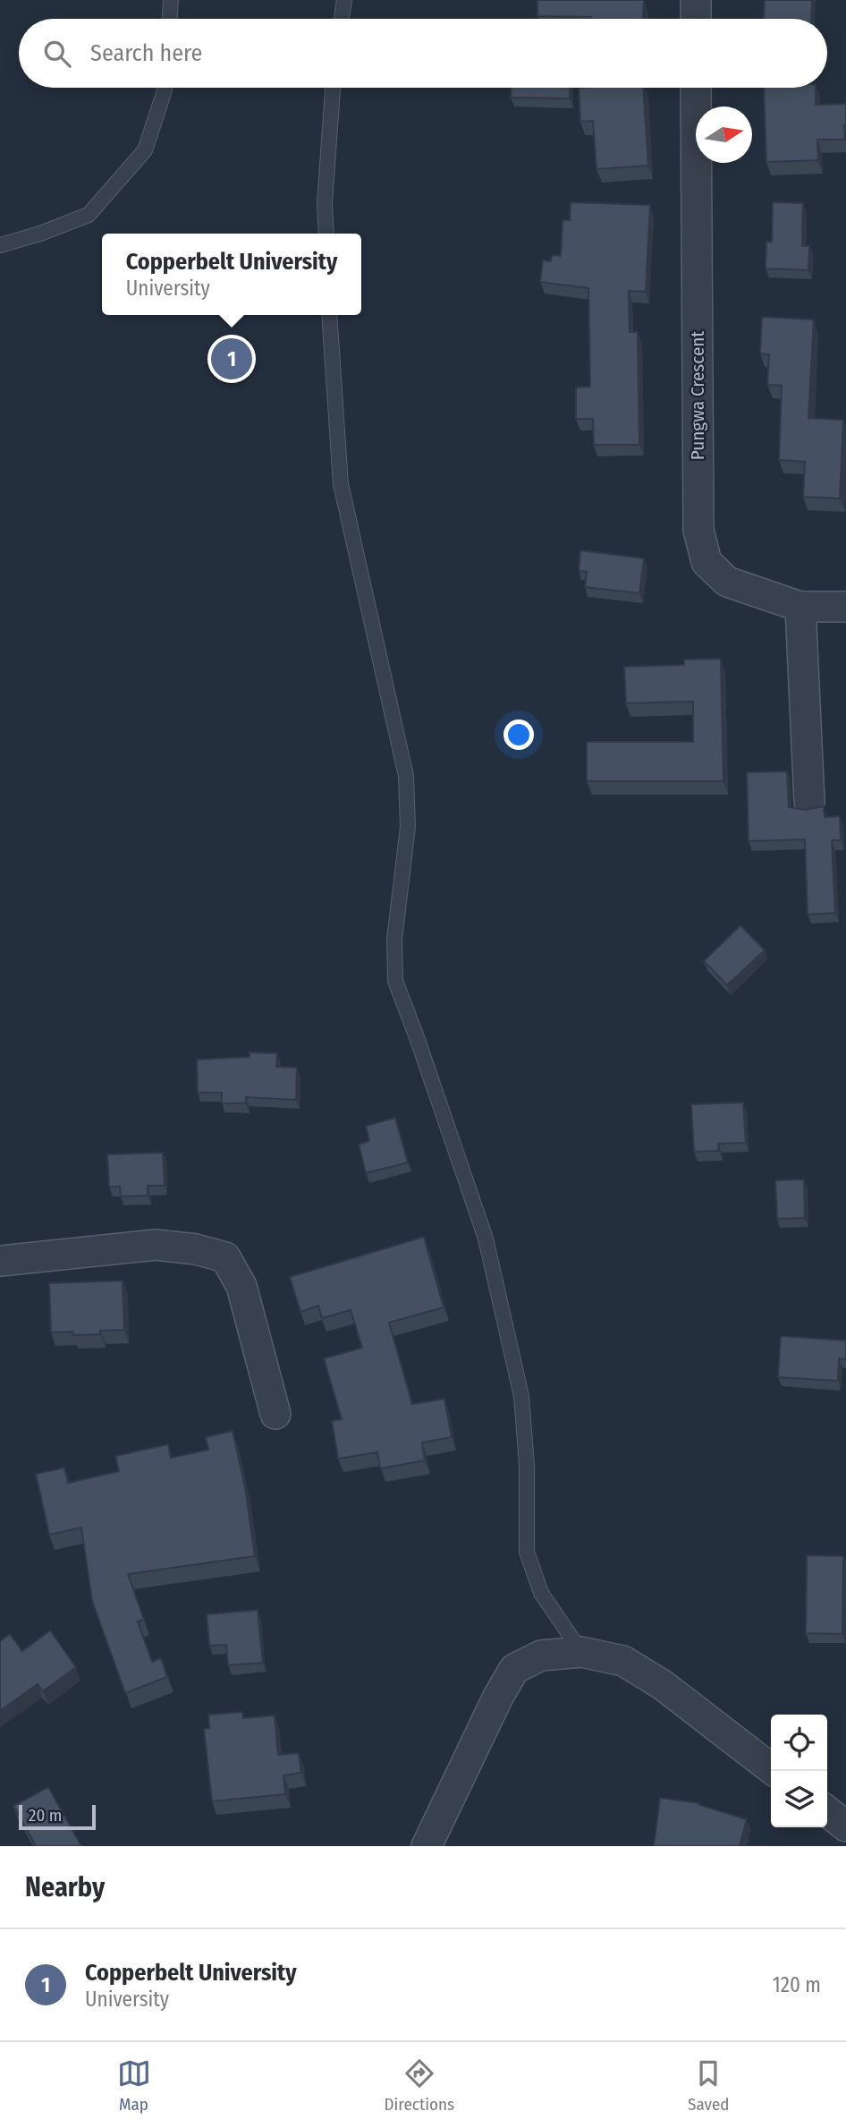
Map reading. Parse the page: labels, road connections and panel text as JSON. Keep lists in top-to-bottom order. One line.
{"streets":{"street":["Pungwa Crescent"]},"scale_bar":"20 m","north":"right","page":{"search":"Search here","popup":["Copperbelt University","University"],"pins":"1","scale":"20 m","heading":"Nearby","list":[{"mark":"1","name":"Copperbelt University","note":"University","value":"120 m"}],"nav":["Map","Directions","Saved"]}}
